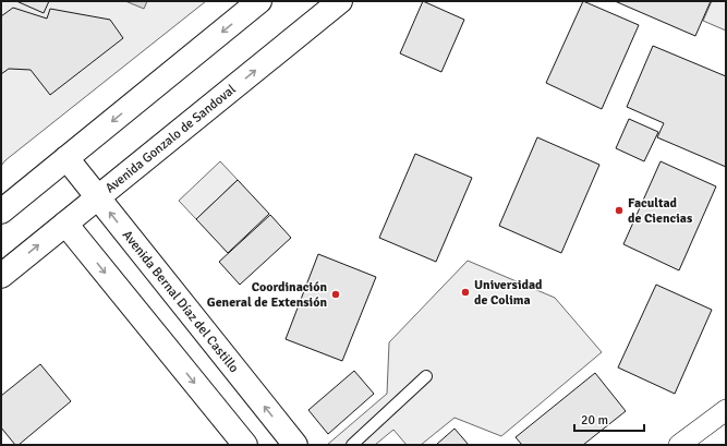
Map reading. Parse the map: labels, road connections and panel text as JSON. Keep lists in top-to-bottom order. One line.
{"streets":{"main road":["Avenida Gonzalo de Sandoval","Avenida Bernal Díaz del Castillo"]},"crossings":[["Avenida Gonzalo de Sandoval","Avenida Bernal Díaz del Castillo"]],"places":["Facultad de Ciencias","Universidad de Colima","Coordinación General de Extensión"],"scale_bar":"20 m"}
